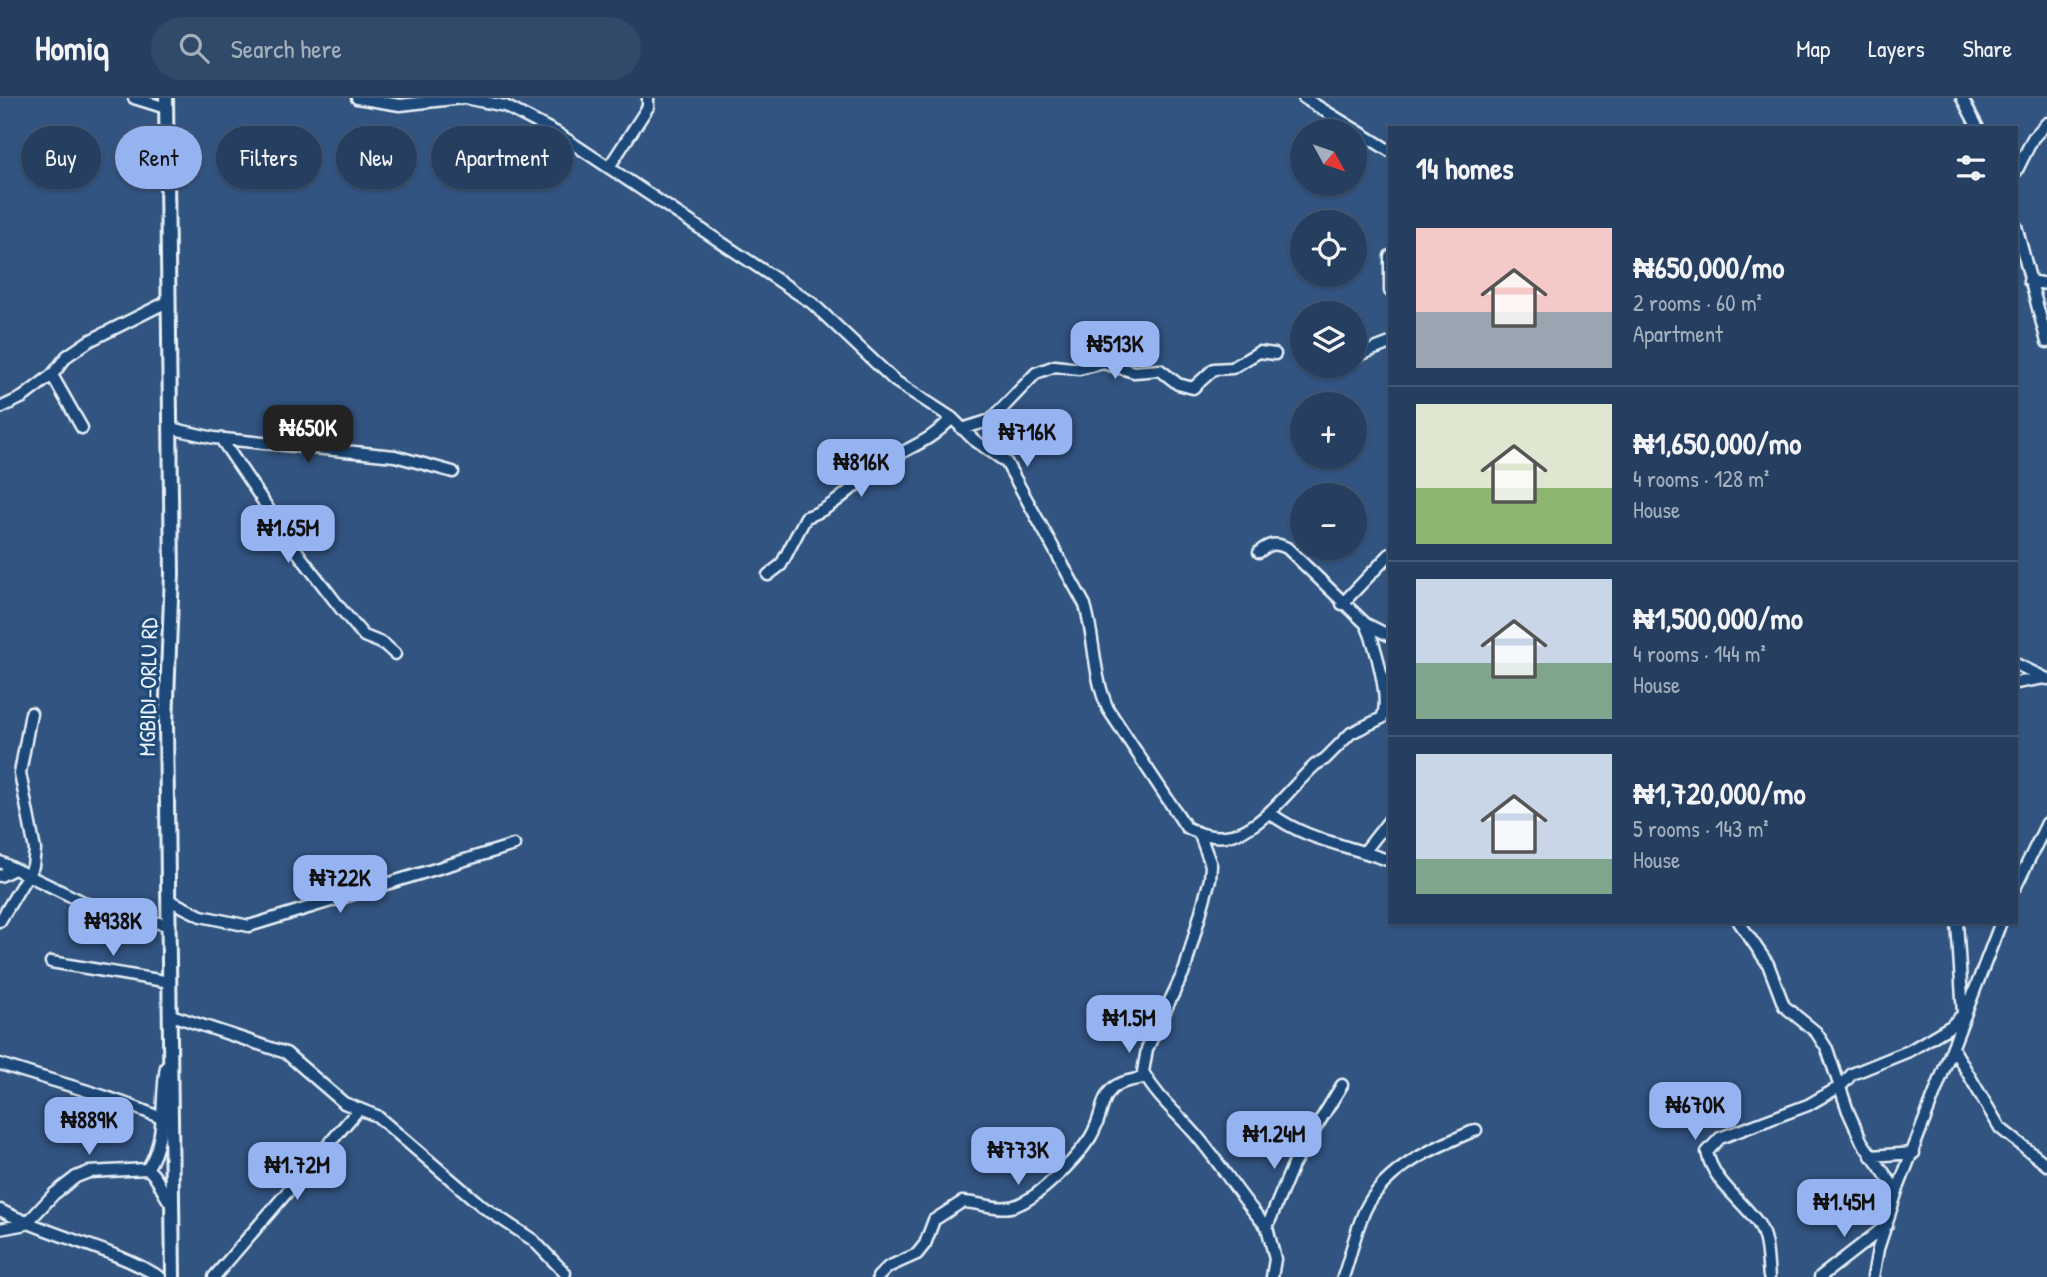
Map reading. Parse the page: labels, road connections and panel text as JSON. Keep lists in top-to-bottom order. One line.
{"streets":{"main road":["MGBIDI-ORLU RD"]},"north":"bottom right","page":{"header":"Homiq","search":"Search here","nav":["Map","Layers","Share"],"map_buttons":["+","−"],"chip":["Buy","Rent","Filters","New","Apartment"],"heading":"14 homes","list":[{"name":"₦650,000/mo","note":"2 rooms · 60 m² · Apartment"},{"name":"₦1,650,000/mo","note":"4 rooms · 128 m² · House"},{"name":"₦1,500,000/mo","note":"4 rooms · 144 m² · House"},{"name":"₦1,720,000/mo","note":"5 rooms · 143 m² · House"}],"price":["₦513K","₦650K","₦716K","₦816K","₦1.65M","₦722K","₦938K","₦1.5M","₦670K","₦889K","₦1.24M","₦773K","₦1.72M","₦1.45M"]}}
